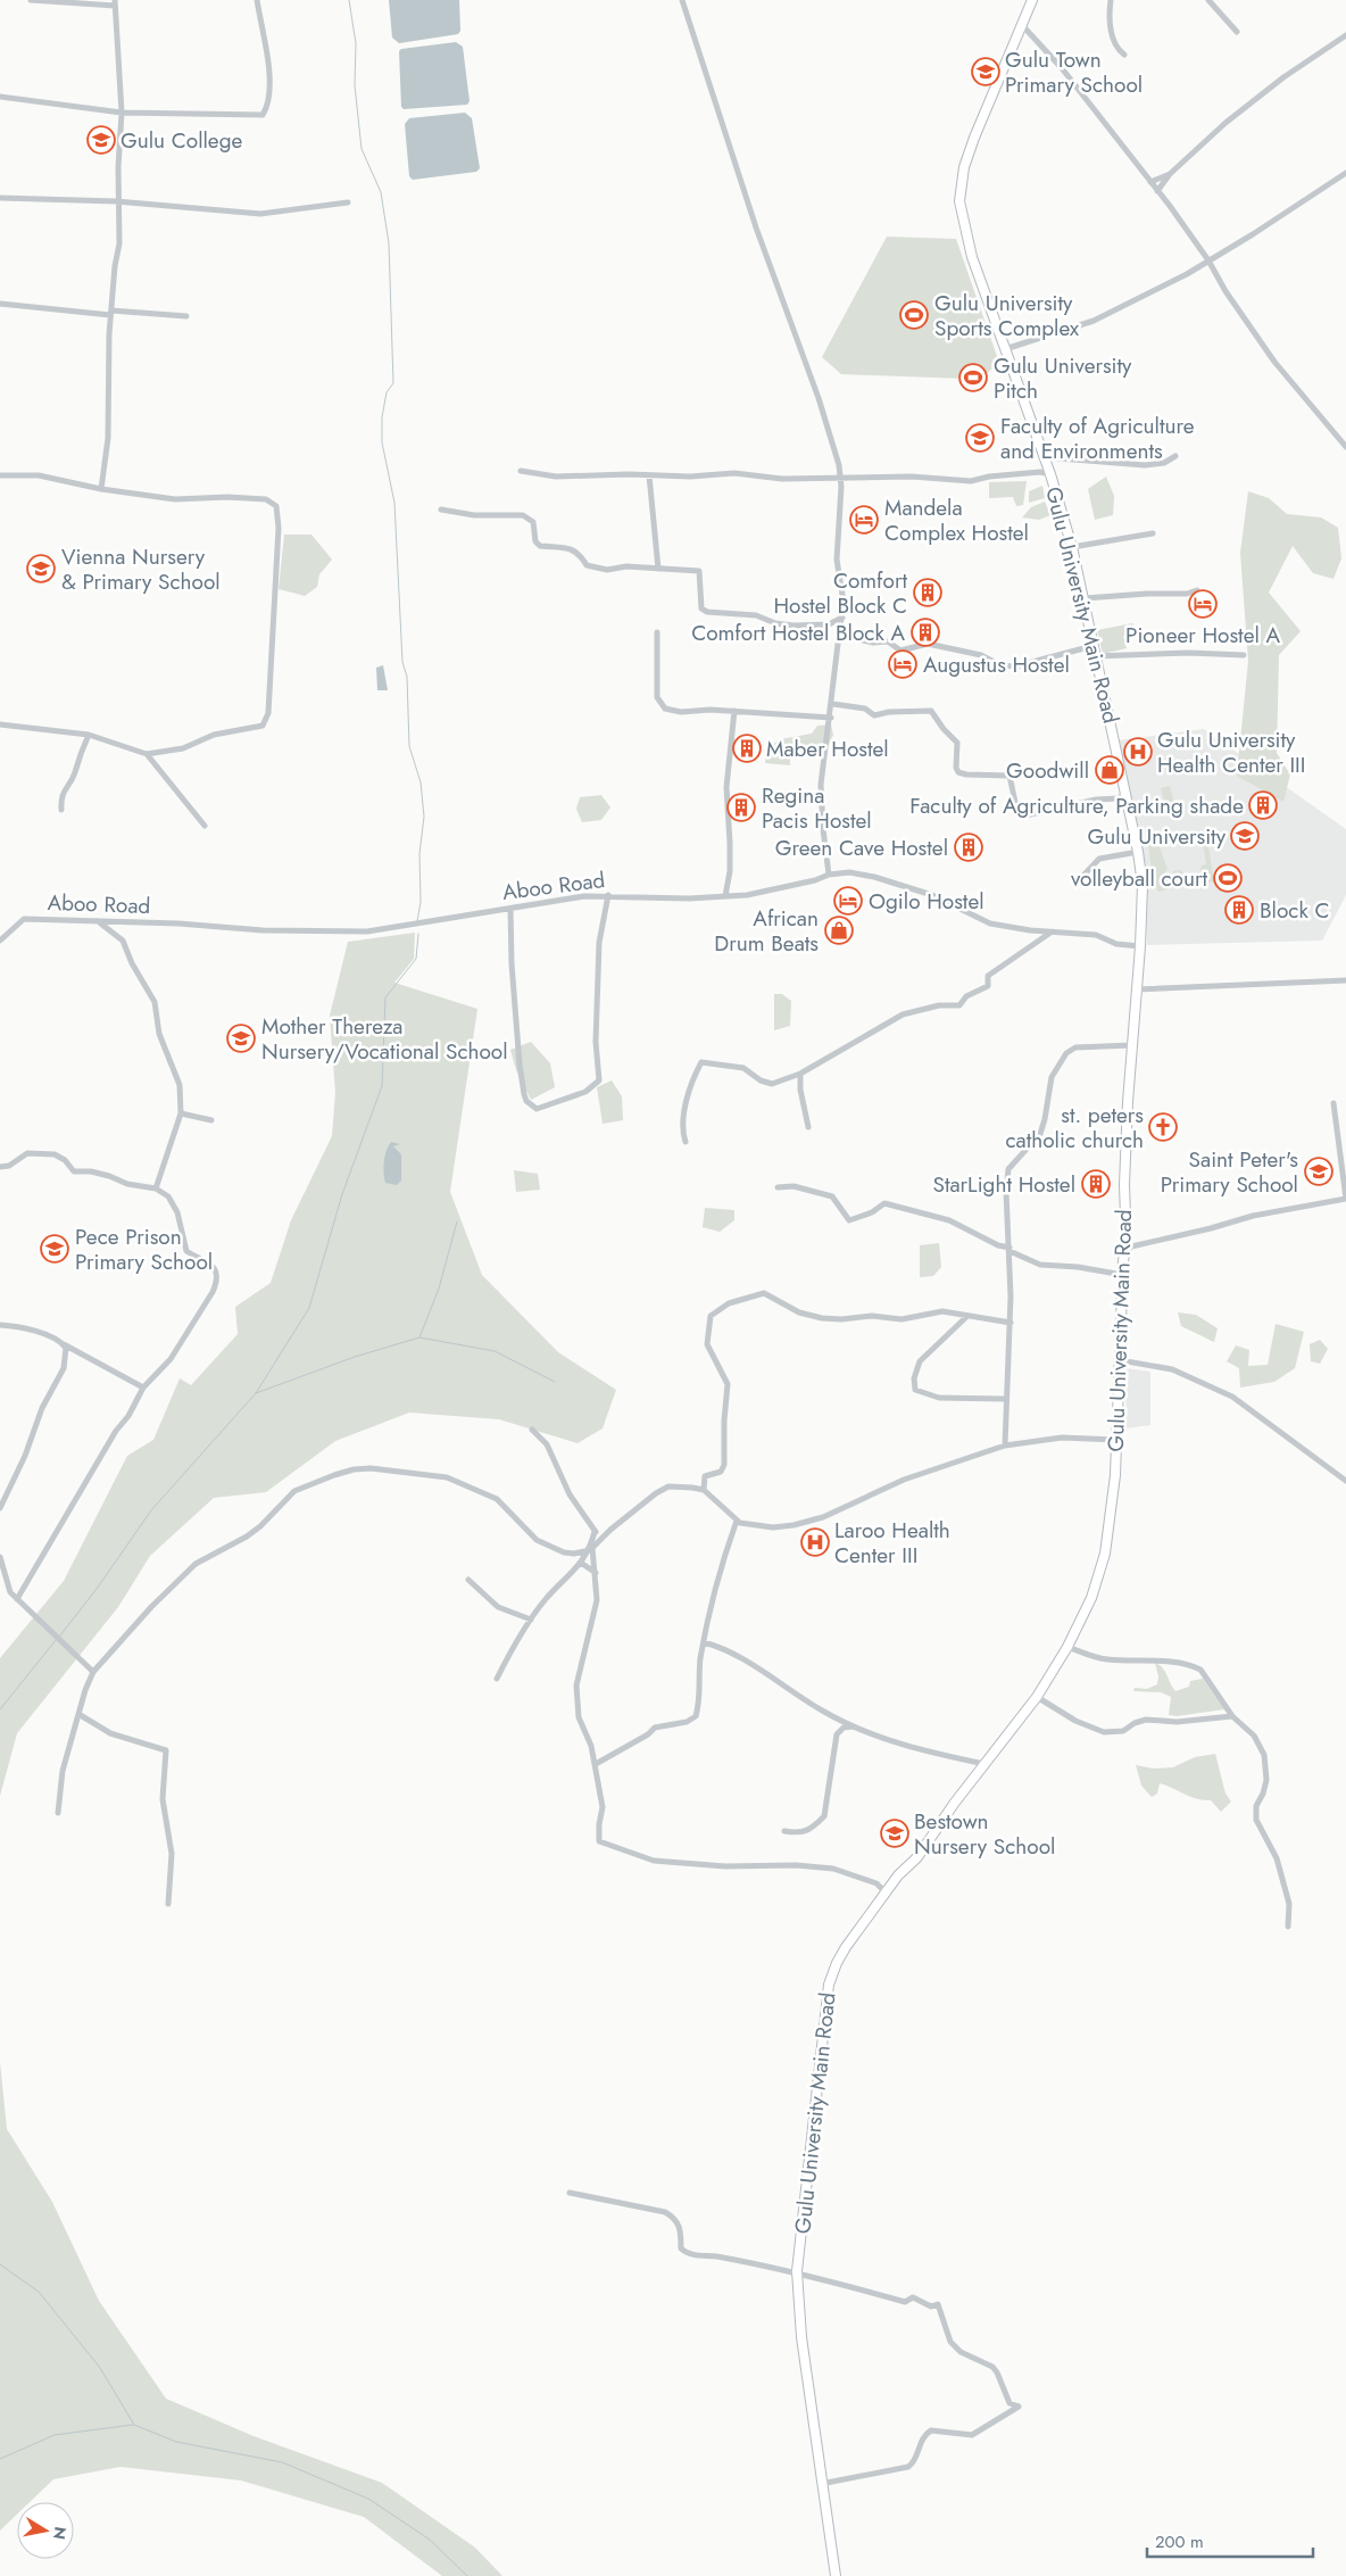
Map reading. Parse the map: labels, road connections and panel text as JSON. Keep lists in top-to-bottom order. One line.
{"streets":{"street":["Gulu University Main Road","Aboo Road"]},"crossings":[["Gulu University Main Road","Aboo Road"]],"places":{"school or university":["Gulu Town Primary School","Gulu College","Faculty of Agriculture and Environments","Vienna Nursery & Primary School","Gulu University","Mother Thereza Nursery/Vocational School","Saint Peter's Primary School","Pece Prison Primary School","Bestown Nursery School"],"sports":["Gulu University Sports Complex","Gulu University Pitch","volleyball court"],"hotel":["Mandela Complex Hostel","Pioneer Hostel A","Augustus Hostel","Ogilo Hostel"],"building":["Comfort Hostel Block C","Comfort Hostel Block A","Maber Hostel","Faculty of Agriculture, Parking shade","Regina Pacis Hostel","Green Cave Hostel","Block C","StarLight Hostel"],"hospital":["Gulu University Health Center III","Laroo Health Center III"],"shop":["Goodwill","African Drum Beats"],"church":["st. peters catholic church"]},"scale_bar":"200 m","north":"right"}
